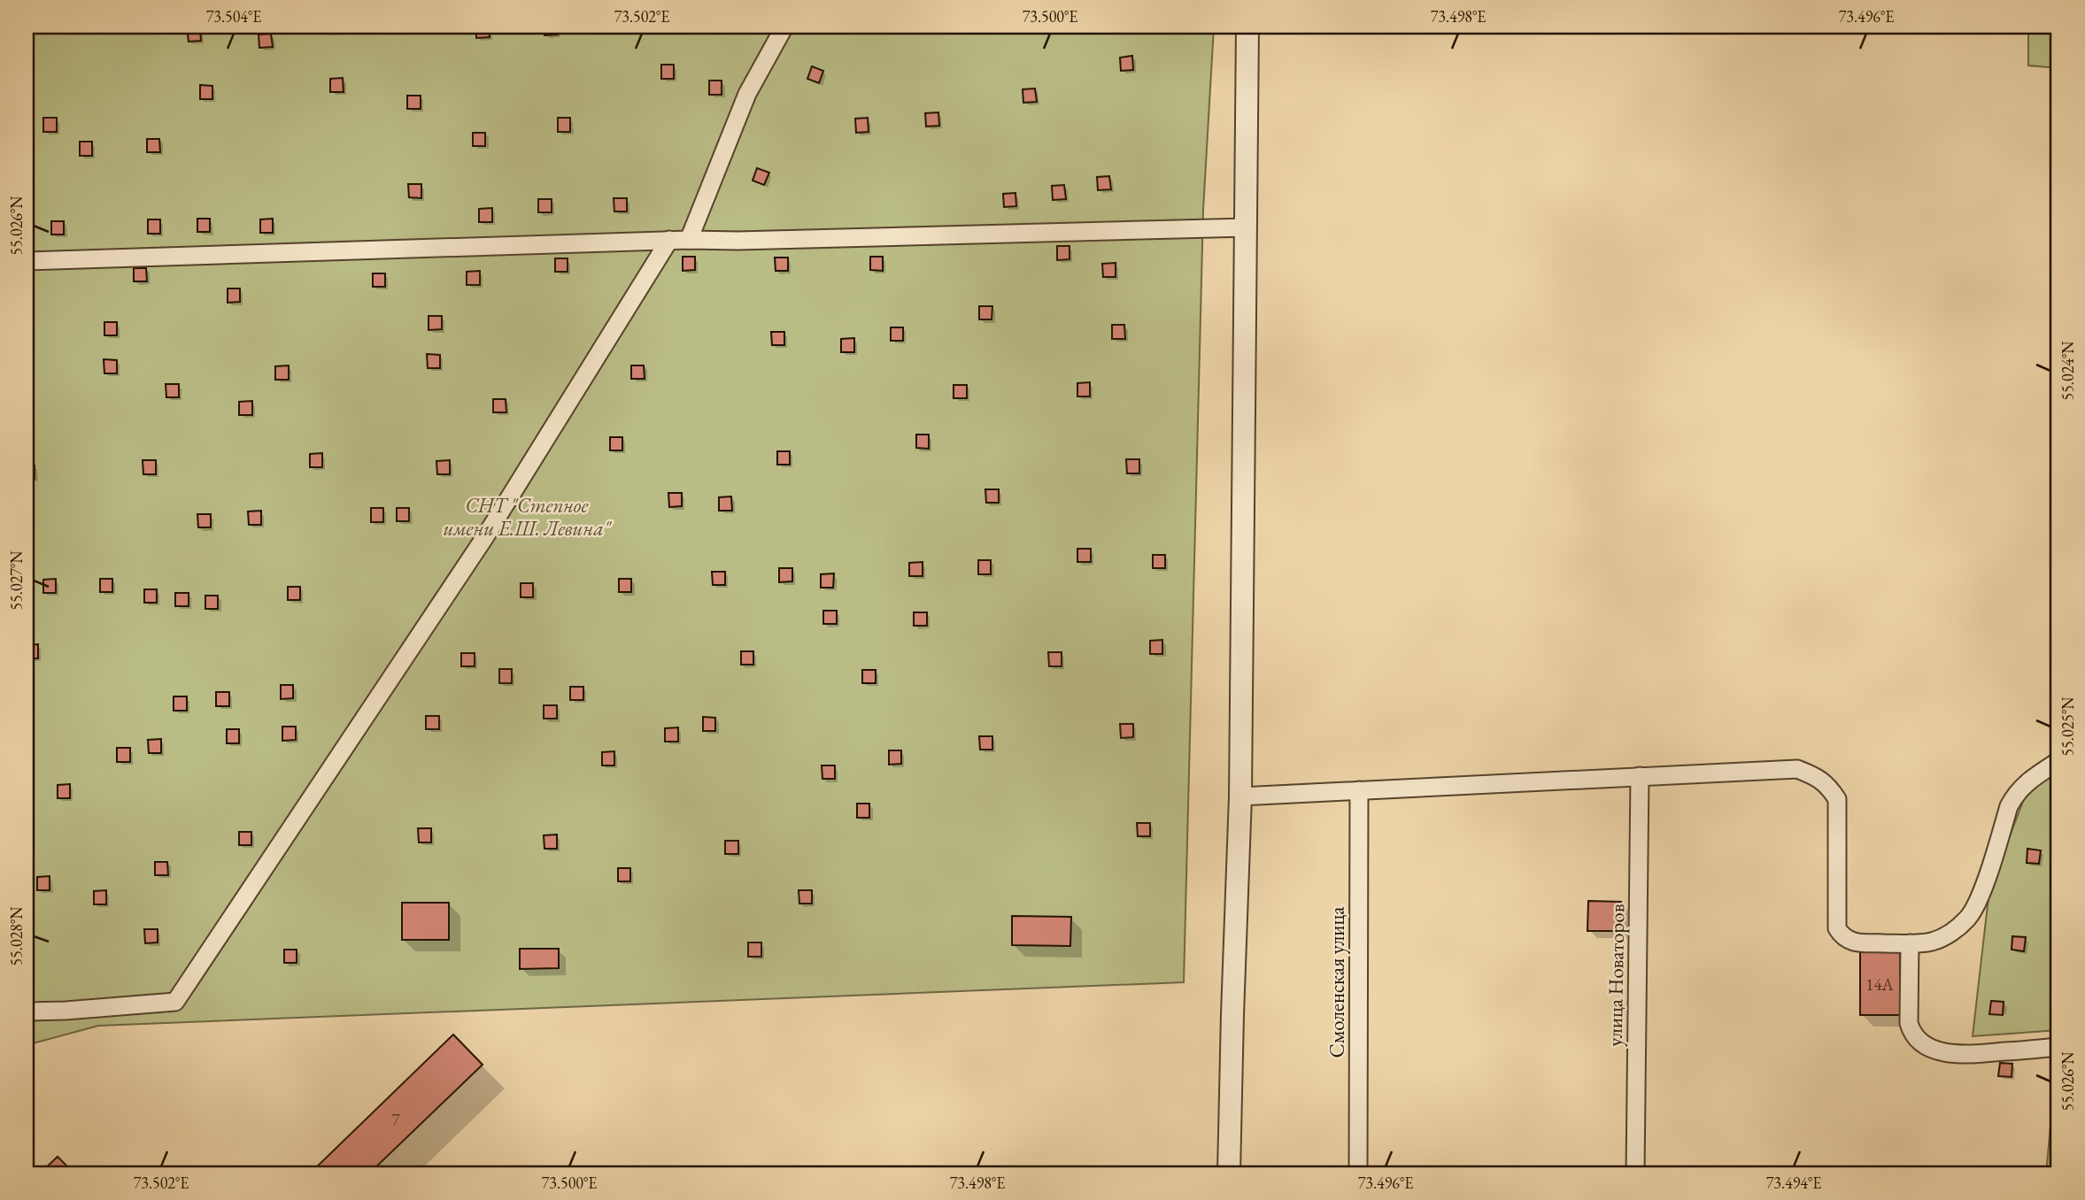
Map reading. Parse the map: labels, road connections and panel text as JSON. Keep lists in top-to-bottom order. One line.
{"streets":{"street":["улица Новаторов","Смоленская улица"]},"parks":["СНТ \"Степное имени Е.Ш. Левина\""],"house_numbers":["14А","7"],"coordinates":["73.504°E","73.502°E","73.500°E","73.498°E","73.496°E","55.026°N","55.024°N","55.027°N","55.025°N","55.028°N","73.494°E"]}
